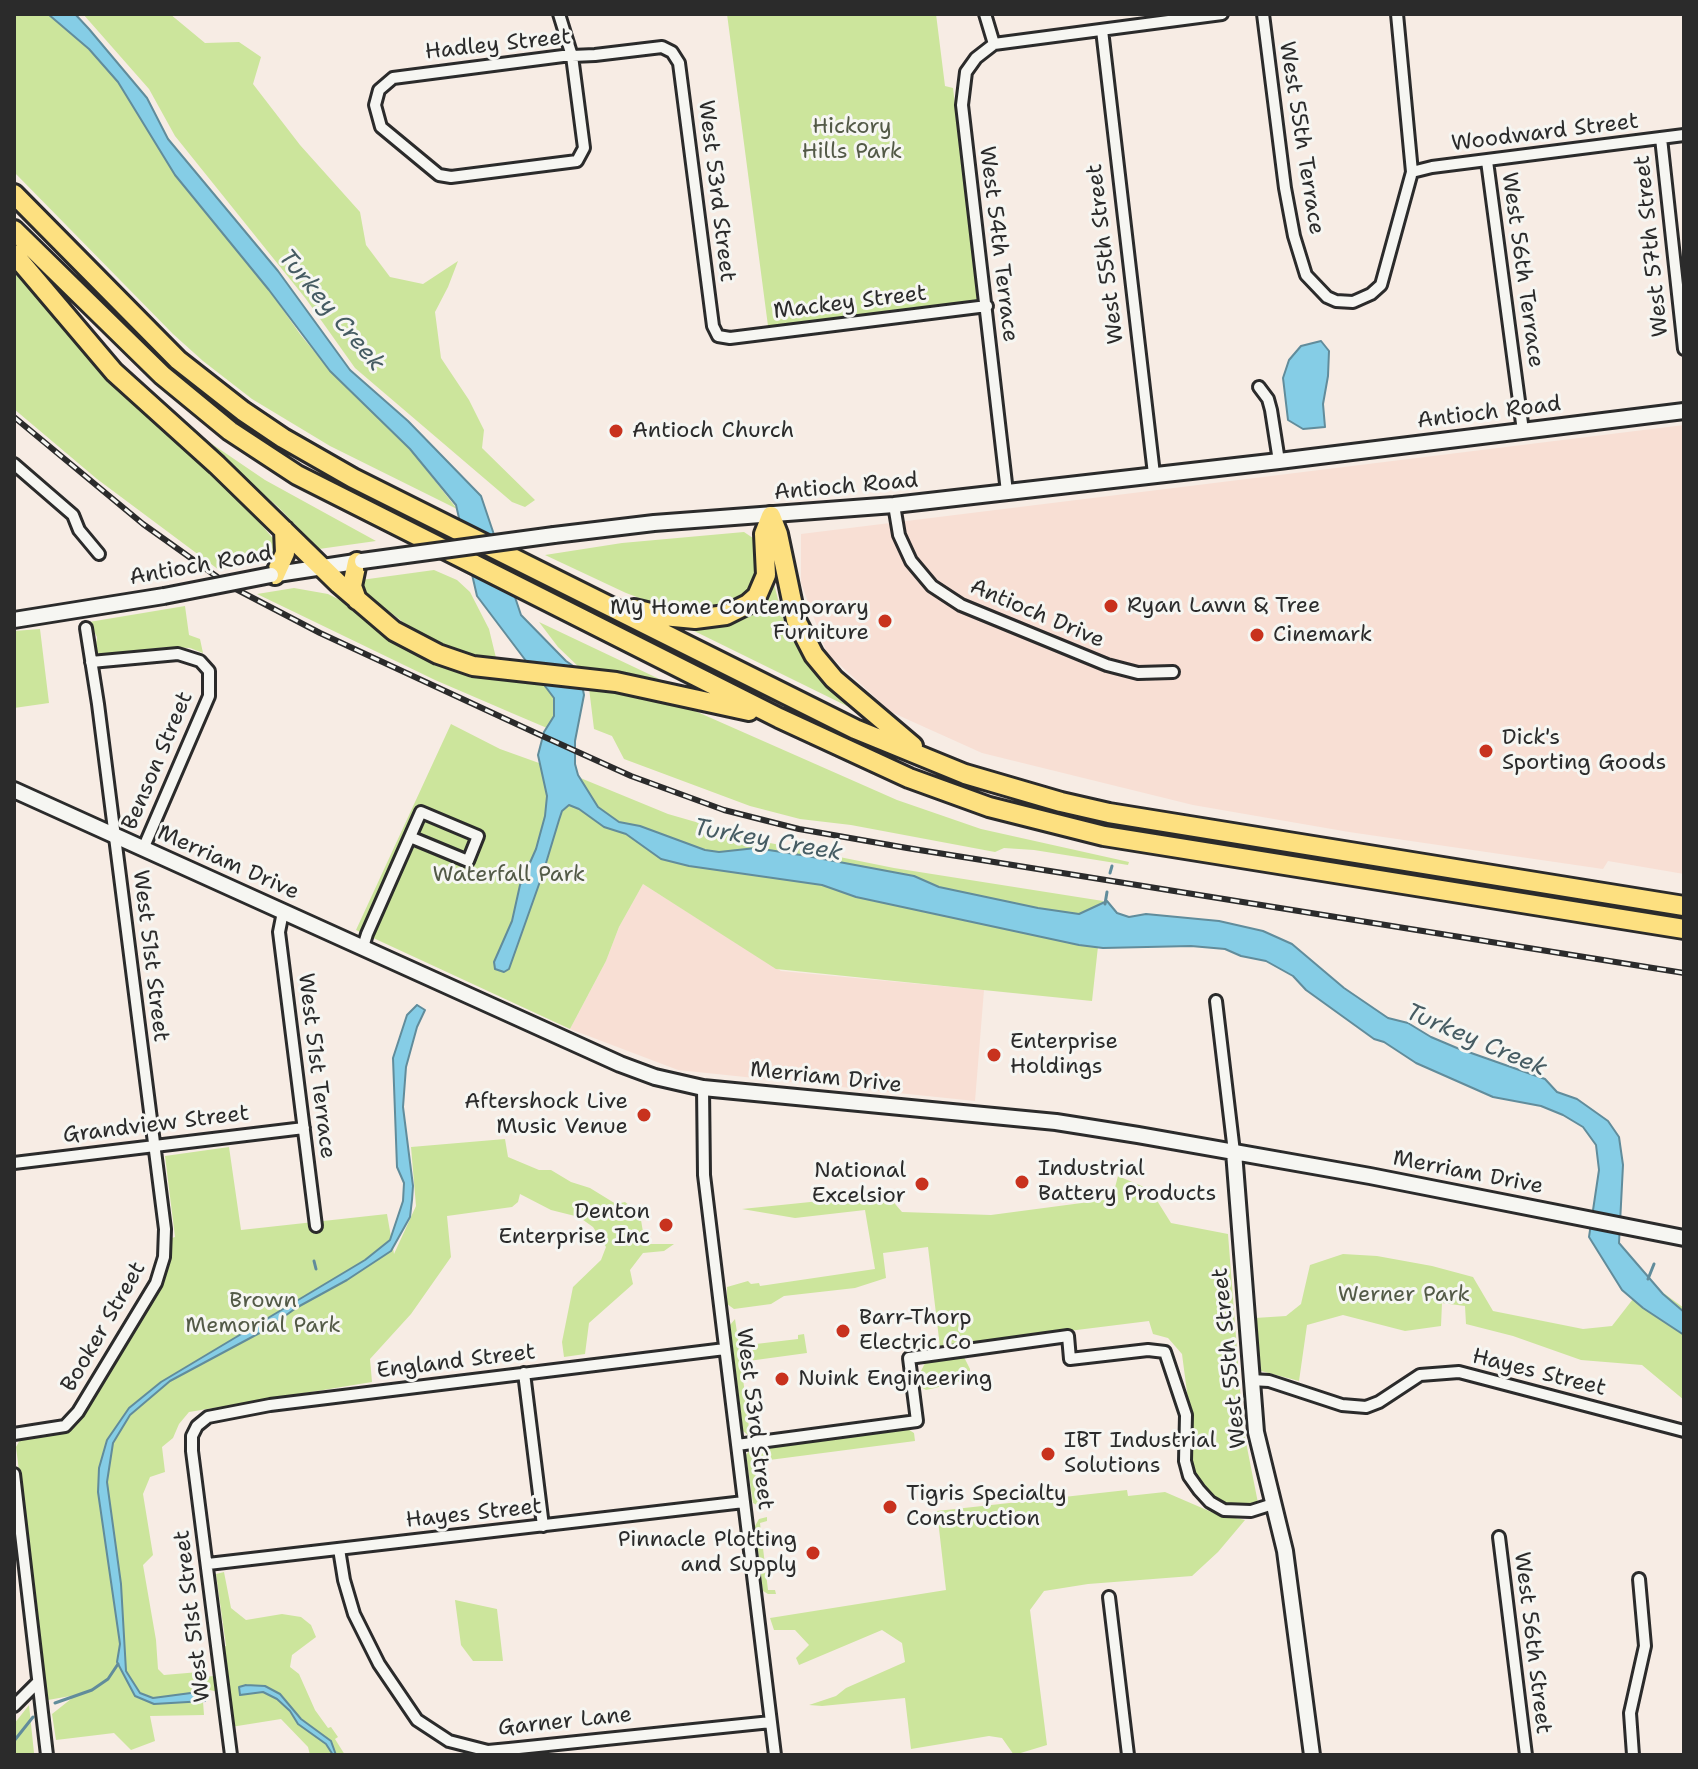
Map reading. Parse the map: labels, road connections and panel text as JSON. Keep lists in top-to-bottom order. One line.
{"streets":{"main road":["West 55th Street","Antioch Road","Merriam Drive"],"street":["Hadley Street","Woodward Street","West 55th Terrace","West 53rd Street","West 54th Terrace","West 57th Street","West 56th Terrace","Mackey Street","Antioch Drive","Benson Street","West 51st Street","West 51st Terrace","Grandview Street","Booker Street","England Street","Hayes Street","West 56th Street","Garner Lane"]},"crossings":[["Hadley Street","West 53rd Street"],["Woodward Street","West 55th Terrace"],["Woodward Street","West 57th Street"],["Woodward Street","West 56th Terrace"],["West 53rd Street","Mackey Street"],["West 53rd Street","Merriam Drive"],["West 53rd Street","England Street"],["West 53rd Street","Hayes Street"],["West 53rd Street","Garner Lane"],["West 54th Terrace","Mackey Street"],["West 54th Terrace","Antioch Road"],["West 55th Street","Antioch Road"],["West 55th Street","Merriam Drive"],["West 55th Street","Hayes Street"],["West 56th Terrace","Antioch Road"],["Antioch Road","Antioch Drive"],["Benson Street","Merriam Drive"],["Benson Street","West 51st Street"],["Merriam Drive","West 51st Street"],["Merriam Drive","West 51st Terrace"],["West 51st Street","Grandview Street"],["West 51st Street","Booker Street"],["West 51st Street","England Street"],["West 51st Street","Hayes Street"],["West 51st Terrace","Grandview Street"],["Hayes Street","Garner Lane"]],"water":["Turkey Creek"],"parks":["Hickory Hills Park","Waterfall Park","Werner Park","Brown Memorial Park"],"places":["Antioch Church","Ryan Lawn & Tree","My Home Contemporary Furniture","Cinemark","Dick's Sporting Goods","Enterprise Holdings","Aftershock Live Music Venue","Industrial Battery Products","National Excelsior","Denton Enterprise Inc","Barr-Thorp Electric Co","Nuink Engineering","IBT Industrial Solutions","Tigris Specialty Construction","Pinnacle Plotting and Supply"]}
